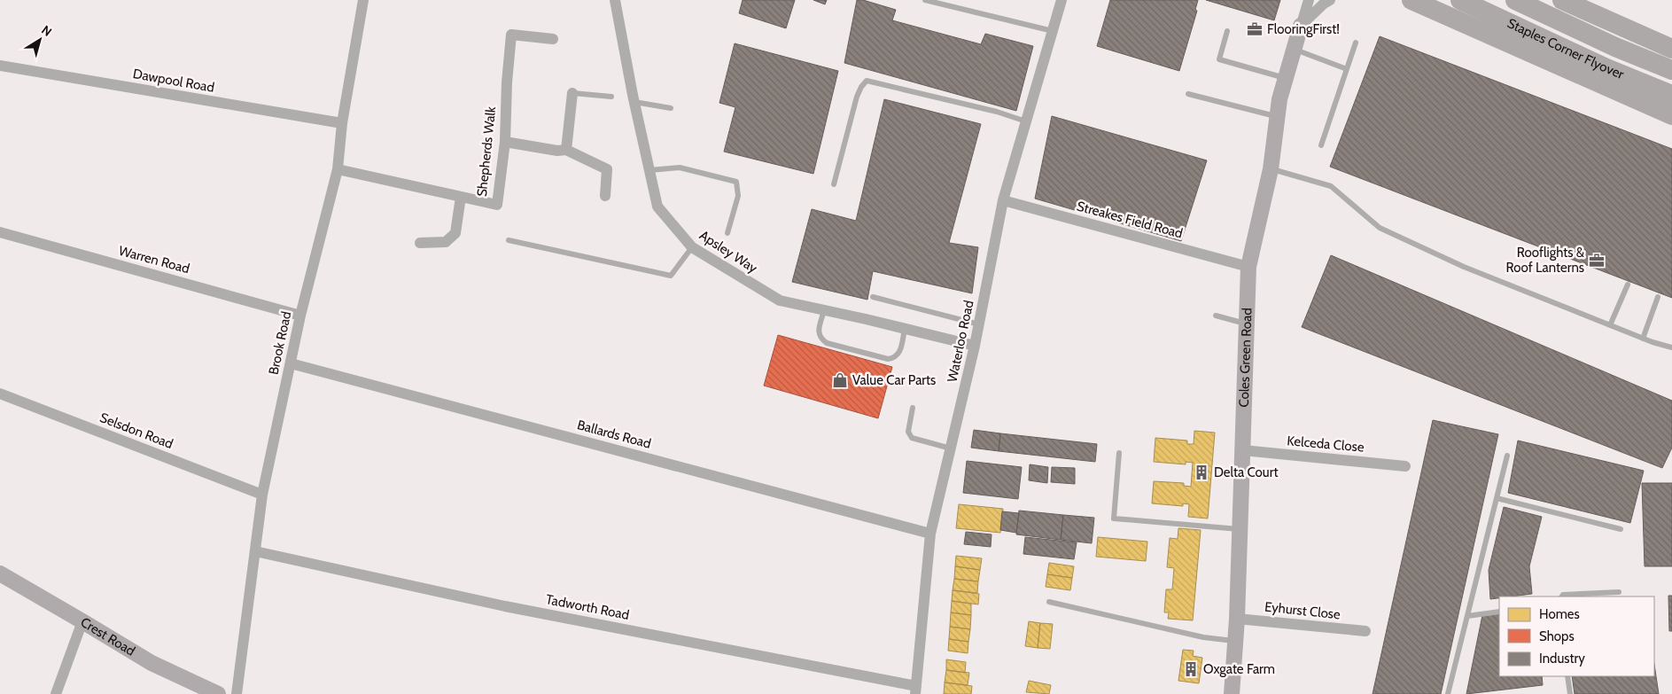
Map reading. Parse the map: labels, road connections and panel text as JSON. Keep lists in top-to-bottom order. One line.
{"streets":{"highway":["Staples Corner Flyover"],"street":["Dawpool Road","Shepherds Walk","Streakes Field Road","Apsley Way","Warren Road","Waterloo Road","Brook Road","Coles Green Road","Selsdon Road","Ballards Road","Kelceda Close","Tadworth Road","Eyhurst Close","Crest Road"]},"crossings":[["Dawpool Road","Brook Road"],["Shepherds Walk","Brook Road"],["Streakes Field Road","Waterloo Road"],["Streakes Field Road","Coles Green Road"],["Apsley Way","Waterloo Road"],["Warren Road","Brook Road"],["Waterloo Road","Ballards Road"],["Waterloo Road","Tadworth Road"],["Brook Road","Selsdon Road"],["Brook Road","Ballards Road"],["Brook Road","Tadworth Road"],["Coles Green Road","Kelceda Close"],["Coles Green Road","Eyhurst Close"]],"places":{"office":["FlooringFirst!","Rooflights & Roof Lanterns"],"shop":["Value Car Parts"],"building":["Delta Court","Oxgate Farm"]},"legend":["Homes","Shops","Industry"],"north":"top right"}
